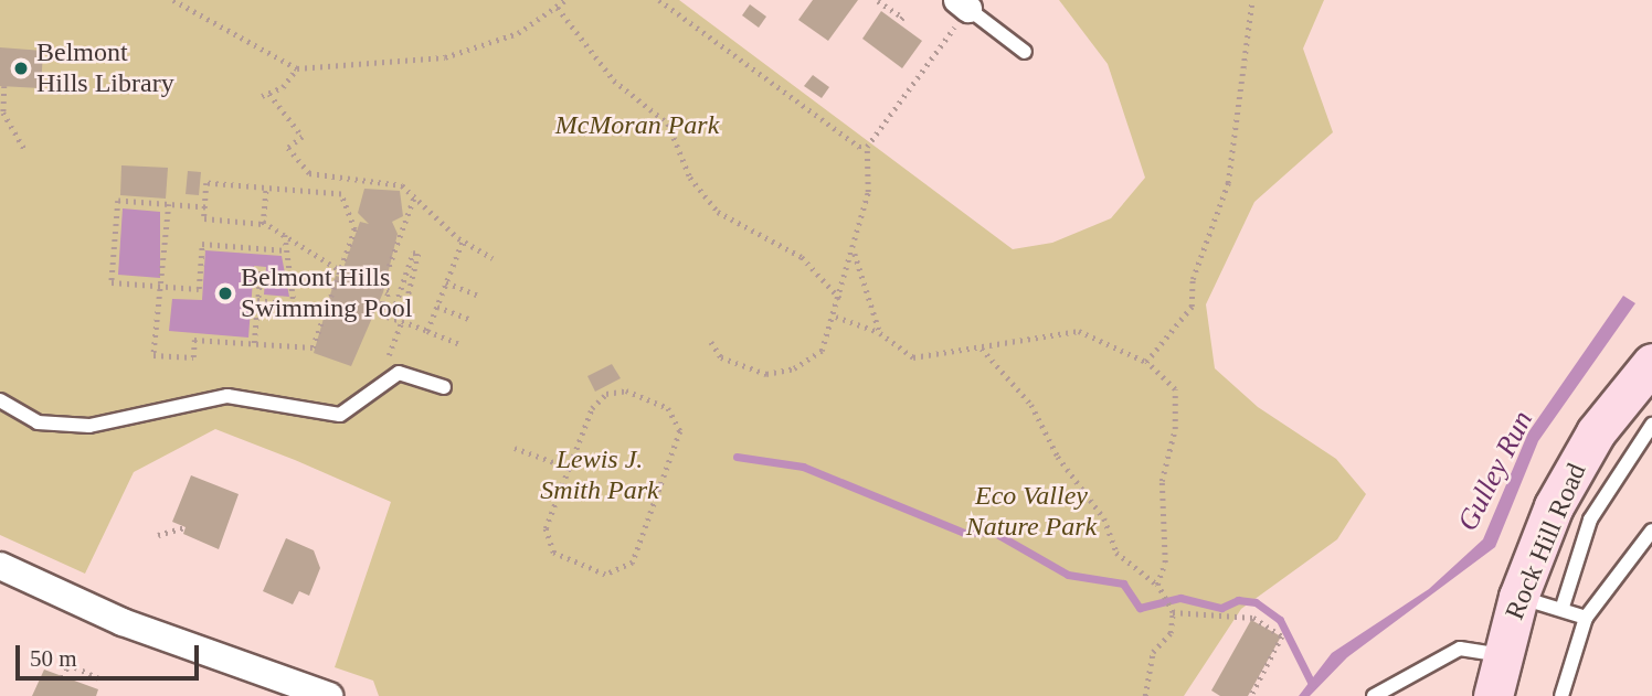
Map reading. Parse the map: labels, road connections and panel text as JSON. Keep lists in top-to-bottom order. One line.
{"streets":{"main road":["Rock Hill Road"]},"water":["Gulley Run"],"parks":["McMoran Park","Lewis J. Smith Park","Eco Valley Nature Park"],"places":["Belmont Hills Library","Belmont Hills Swimming Pool"],"scale_bar":"50 m"}
